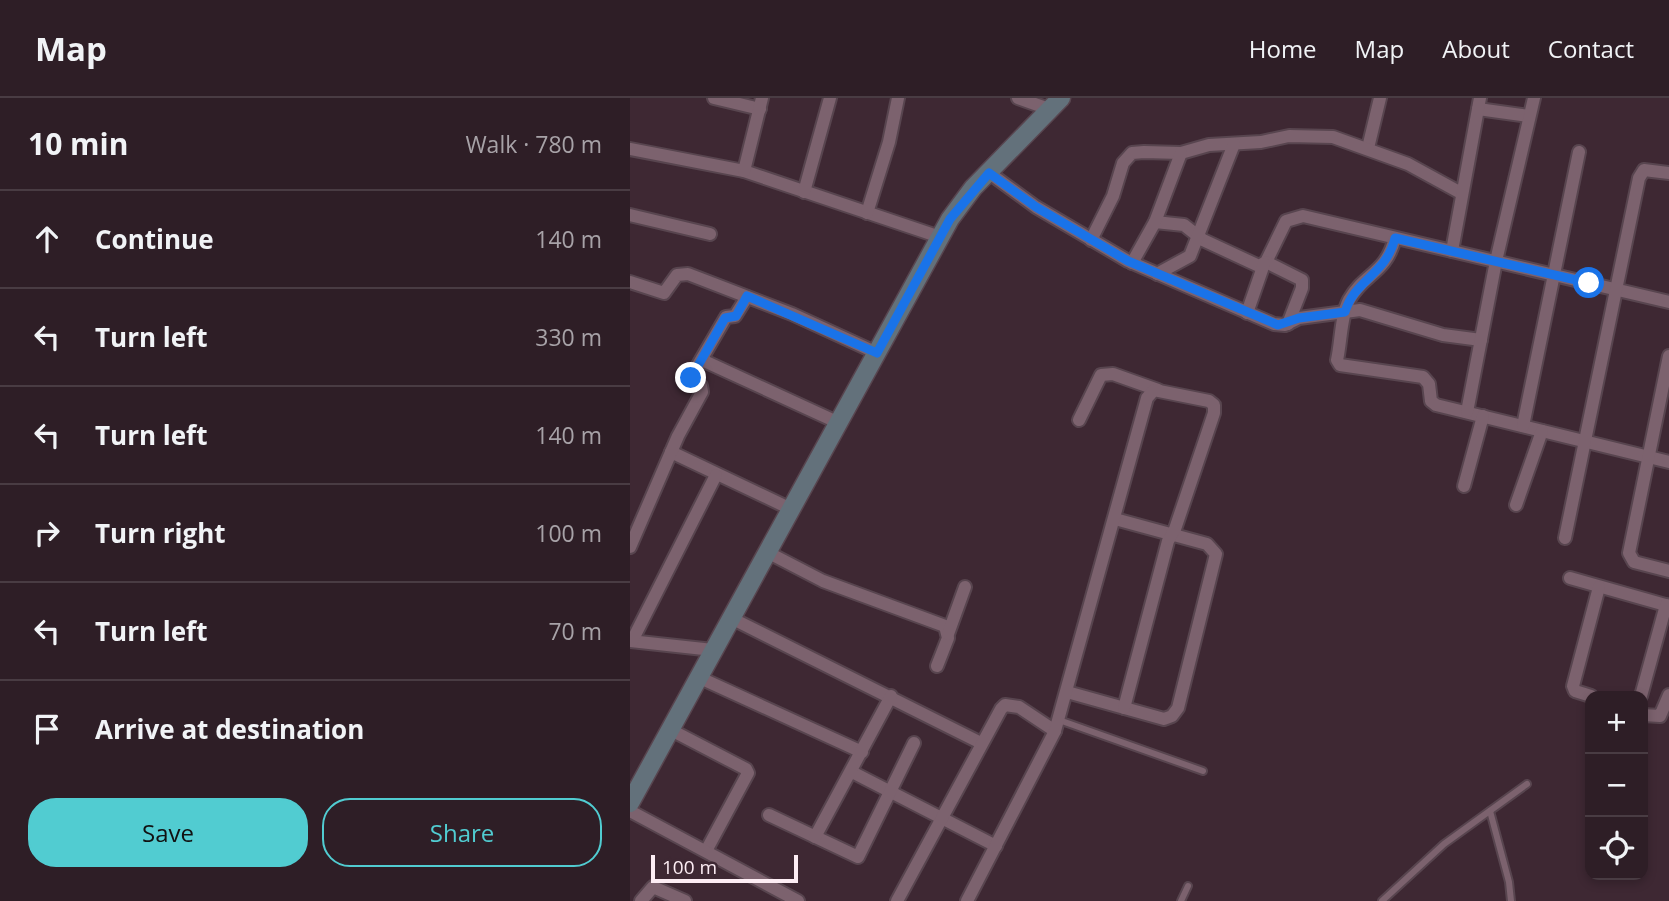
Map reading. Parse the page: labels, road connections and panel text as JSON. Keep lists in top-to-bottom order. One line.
{"scale_bar":"100 m","page":{"header":"Map","nav":["Home","Map","About","Contact"],"heading":["10 min","Walk · 780 m"],"list":[["Continue","140 m"],["Turn left","330 m"],["Turn left","140 m"],["Turn right","100 m"],["Turn left","70 m"],"Arrive at destination"],"map_buttons":["+","−"],"buttons":["Save","Share"],"scale":"100 m"}}
